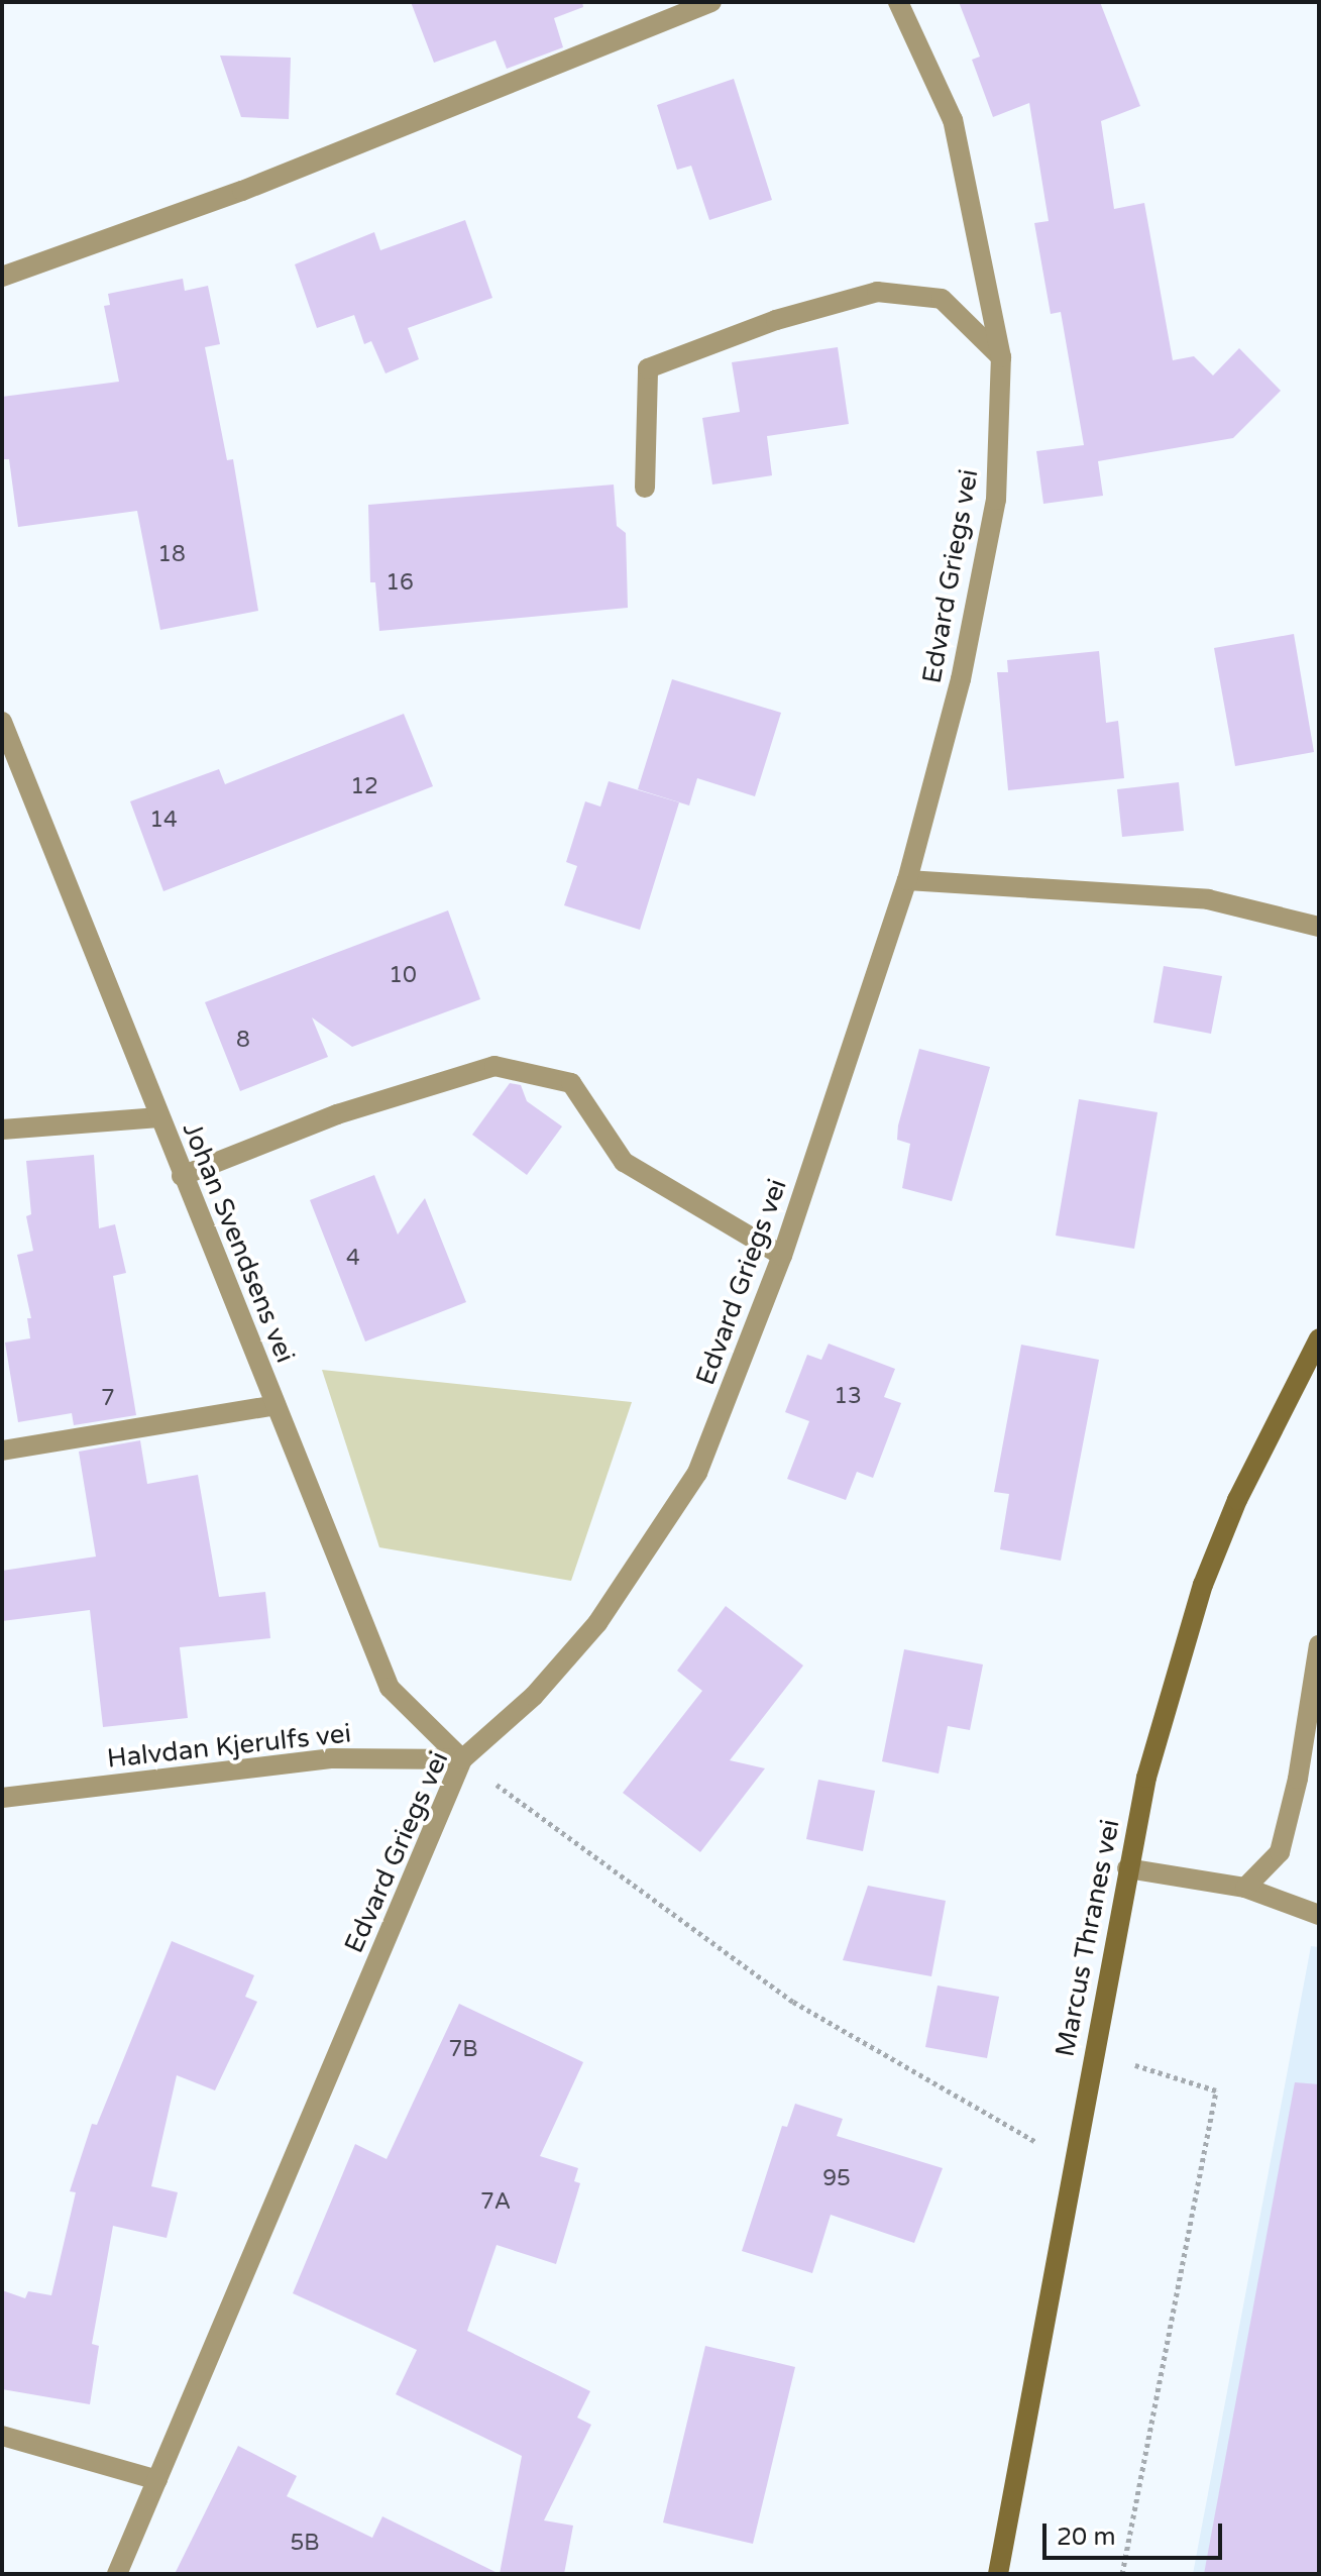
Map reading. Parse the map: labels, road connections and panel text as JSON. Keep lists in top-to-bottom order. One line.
{"streets":{"main road":["Marcus Thranes vei"],"street":["Edvard Griegs vei","Johan Svendsens vei","Halvdan Kjerulfs vei"]},"crossings":[["Edvard Griegs vei","Johan Svendsens vei"],["Edvard Griegs vei","Halvdan Kjerulfs vei"],["Johan Svendsens vei","Halvdan Kjerulfs vei"]],"house_numbers":["18","16","12","14","10","8","4","13","7","7B","95","7A","5B"],"scale_bar":"20 m"}
